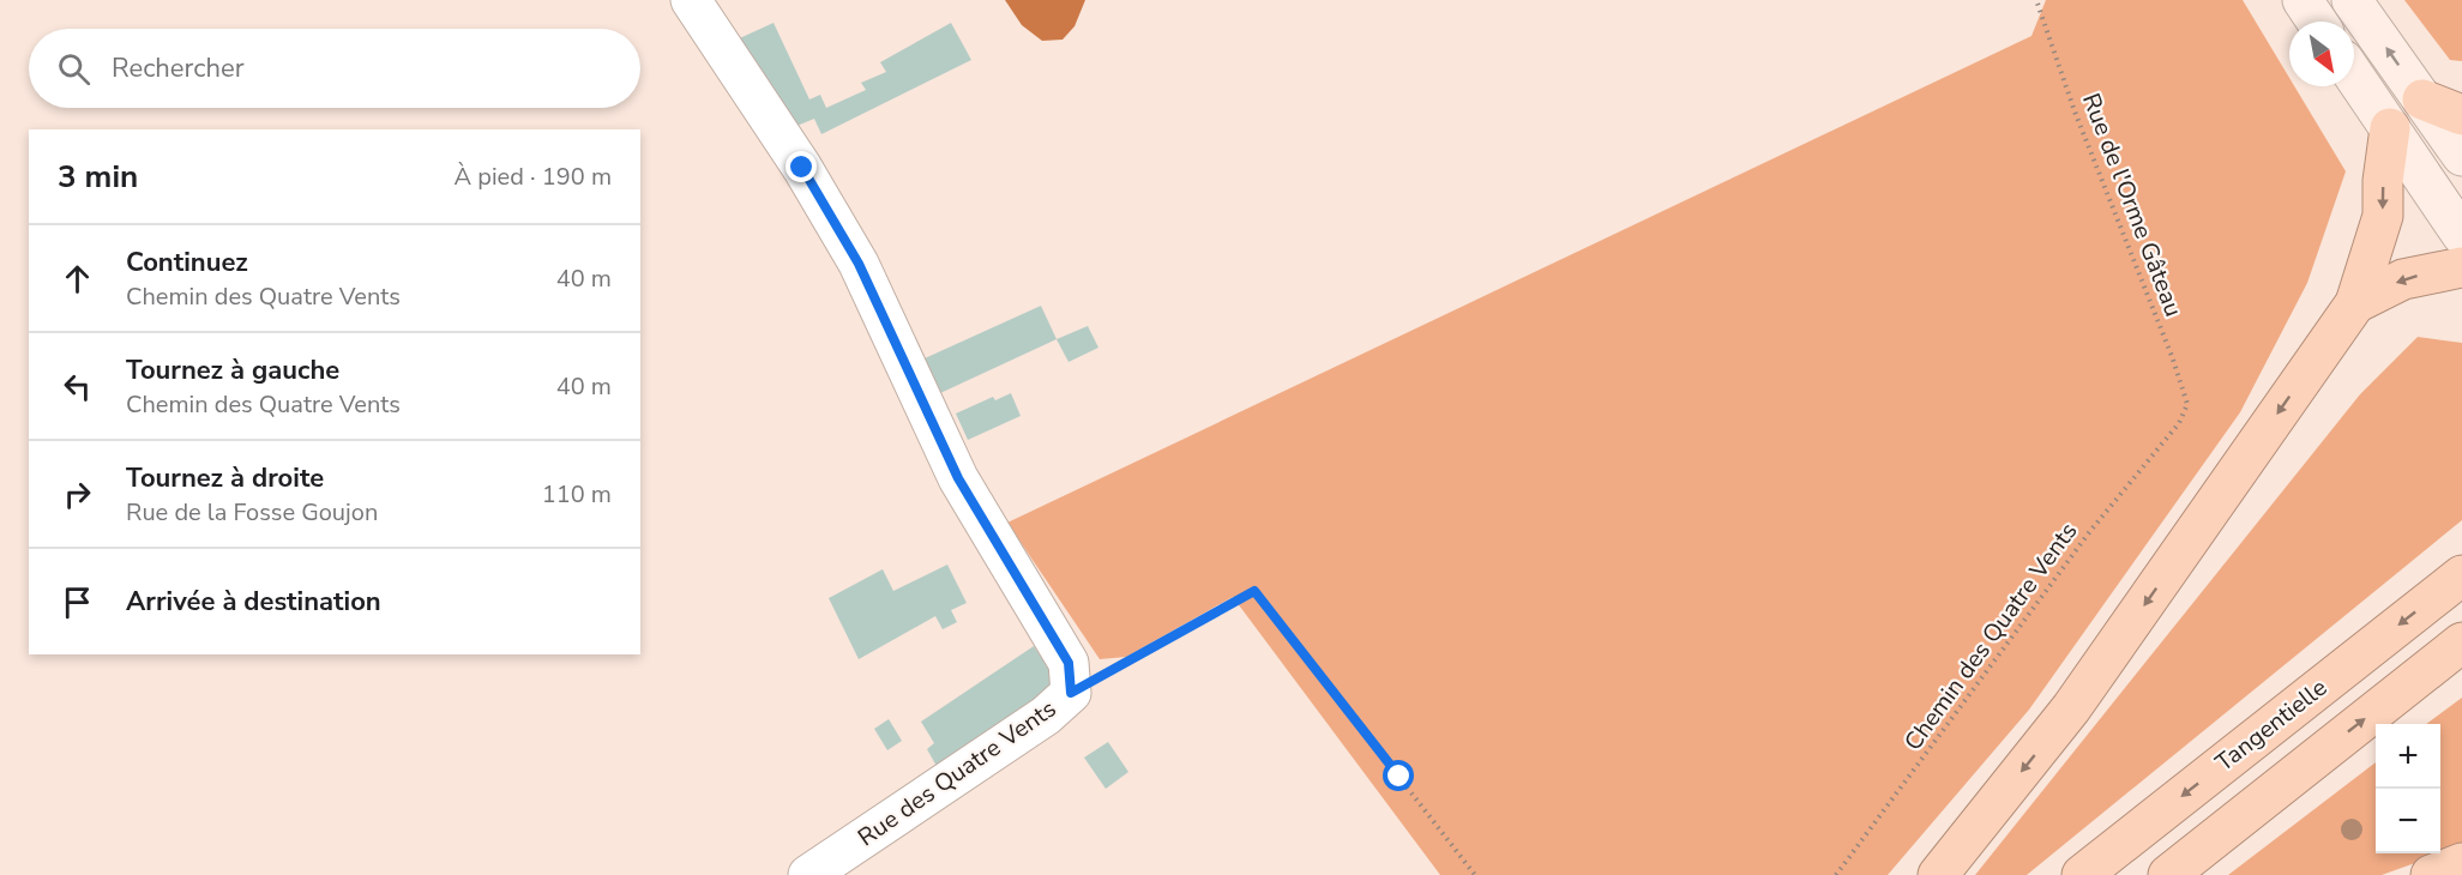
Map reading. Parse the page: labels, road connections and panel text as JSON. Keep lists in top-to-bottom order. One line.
{"streets":{"highway":["Tangentielle"],"street":["Rue des Quatre Vents"],"path":["Rue de l'Orme Gâteau","Chemin des Quatre Vents"]},"crossings":[["Rue de l'Orme Gâteau","Chemin des Quatre Vents"]],"north":"bottom right","page":{"search":"Rechercher","heading":["3 min","À pied · 190 m"],"list":[["Continuez","Chemin des Quatre Vents","40 m"],["Tournez à gauche","Chemin des Quatre Vents","40 m"],["Tournez à droite","Rue de la Fosse Goujon","110 m"],"Arrivée à destination"],"map_buttons":["+","−"]}}
